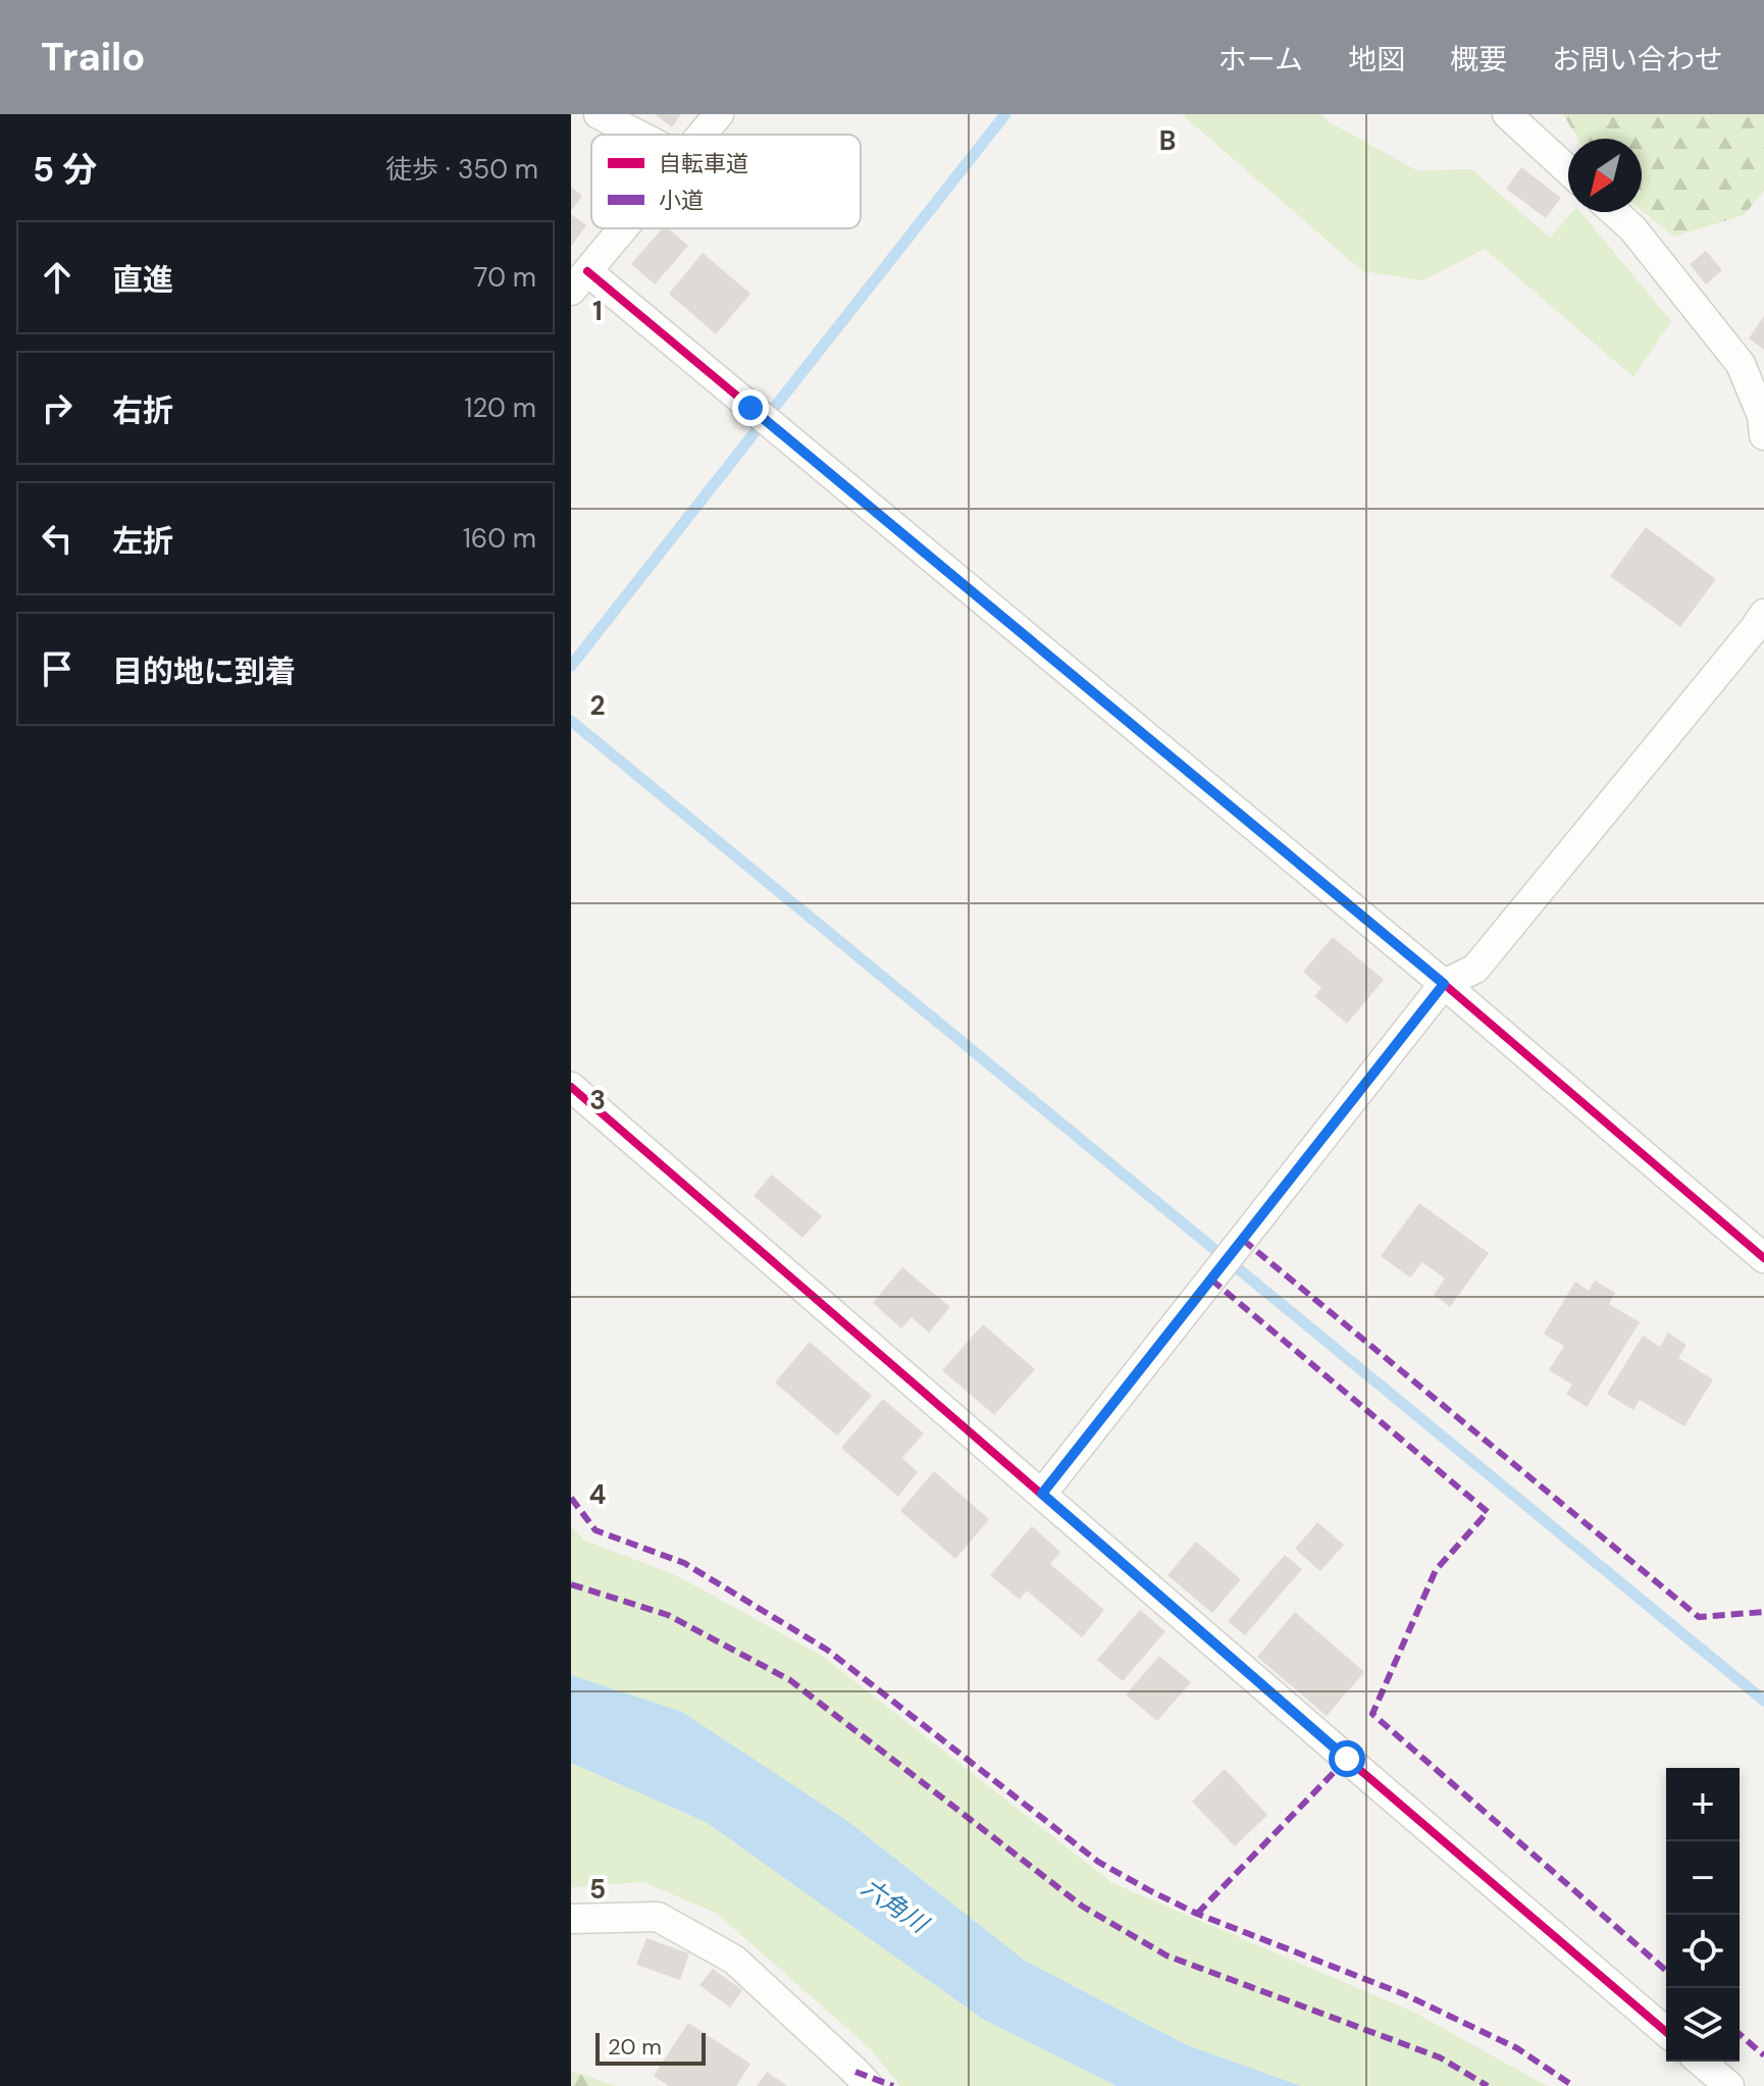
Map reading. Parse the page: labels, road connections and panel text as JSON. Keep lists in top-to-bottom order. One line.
{"water":["六角川"],"legend":["自転車道","小道"],"scale_bar":"20 m","north":"bottom left","page":{"header":"Trailo","nav":["ホーム","地図","概要","お問い合わせ"],"heading":["5 分","徒歩 · 350 m"],"list":[["直進","70 m"],["右折","120 m"],["左折","160 m"],"目的地に到着"],"map_buttons":["+","−"],"scale":"20 m"},"grid":{"columns":["B"],"rows":["1","2","3","4","5"]}}
